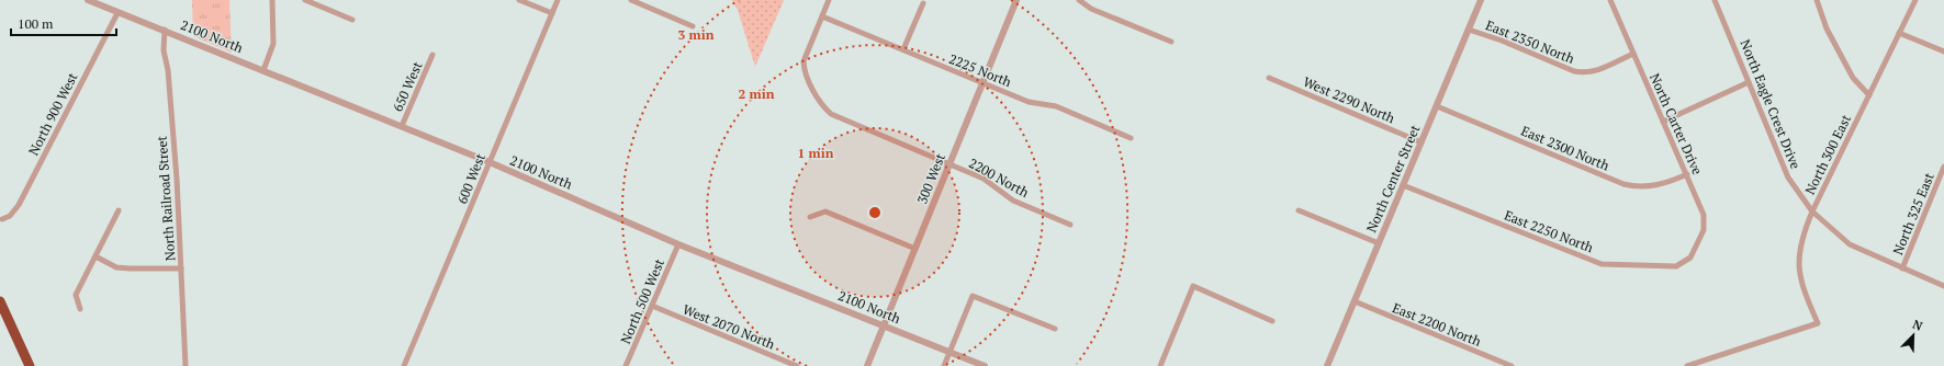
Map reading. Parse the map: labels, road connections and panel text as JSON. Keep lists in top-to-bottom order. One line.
{"streets":{"street":["2100 North","East 2350 North","2225 North","650 West","West 2290 North","North Eagle Crest Drive","North 900 West","North Carter Drive","East 2300 North","North 300 East","2200 North","600 West","300 West","North Center Street","North Railroad Street","North 325 East","East 2250 North","North 500 West","East 2200 North","West 2070 North"]},"crossings":[["2100 North","650 West"],["2100 North","North 900 West"],["2100 North","600 West"],["2100 North","300 West"],["2100 North","North Railroad Street"],["2100 North","North 500 West"],["East 2350 North","North Carter Drive"],["East 2350 North","North Center Street"],["2225 North","2200 North"],["2225 North","300 West"],["West 2290 North","North Center Street"],["North Eagle Crest Drive","North 300 East"],["North Eagle Crest Drive","North 325 East"],["North Carter Drive","East 2300 North"],["North Carter Drive","East 2250 North"],["East 2300 North","North Center Street"],["2200 North","300 West"],["North Center Street","East 2250 North"],["North Center Street","East 2200 North"],["North 500 West","West 2070 North"]],"scale_bar":"100 m","north":"top right","rings":["3 min","2 min","1 min"]}
